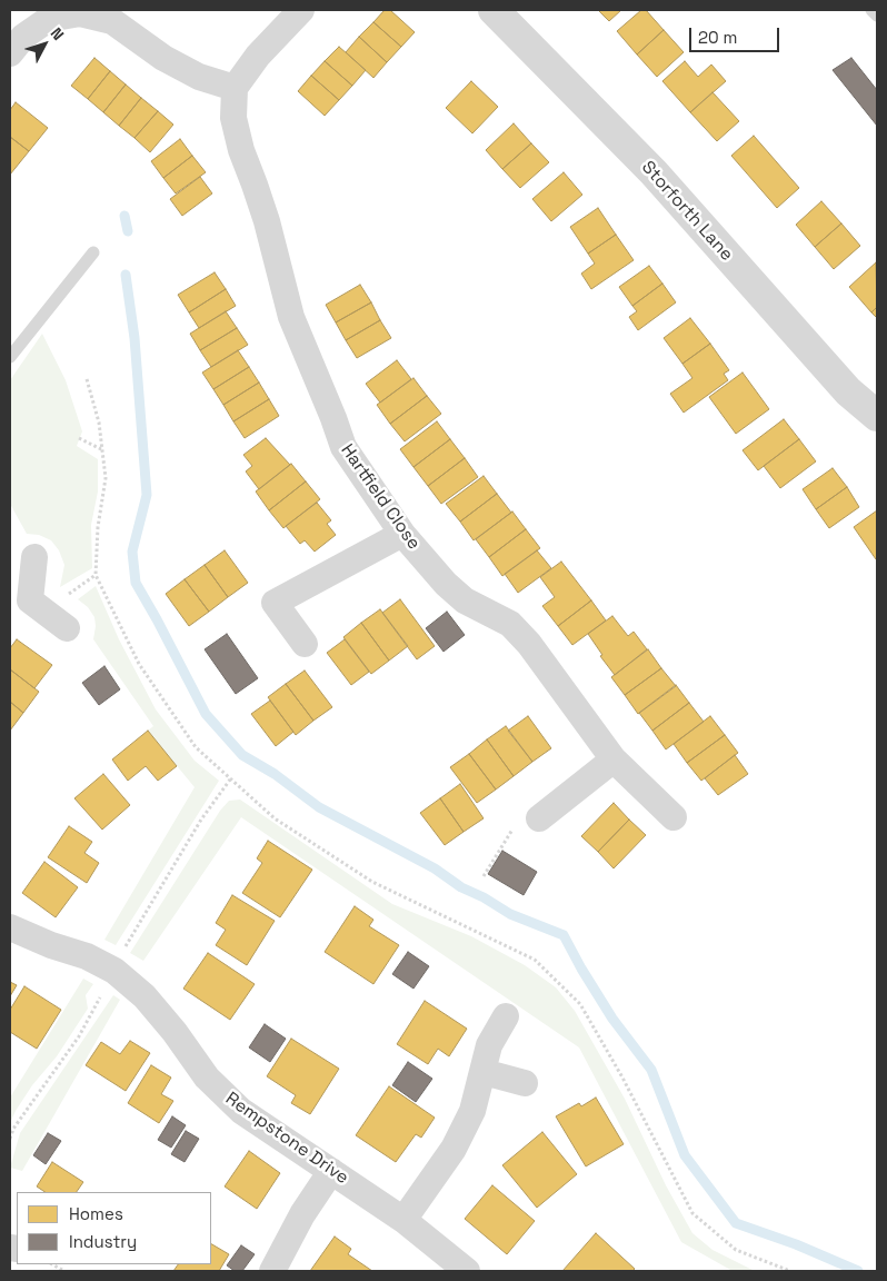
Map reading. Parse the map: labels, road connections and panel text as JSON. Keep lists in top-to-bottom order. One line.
{"streets":{"street":["Storforth Lane","Hartfield Close","Rempstone Drive"]},"legend":["Homes","Industry"],"scale_bar":"20 m","north":"top right"}
